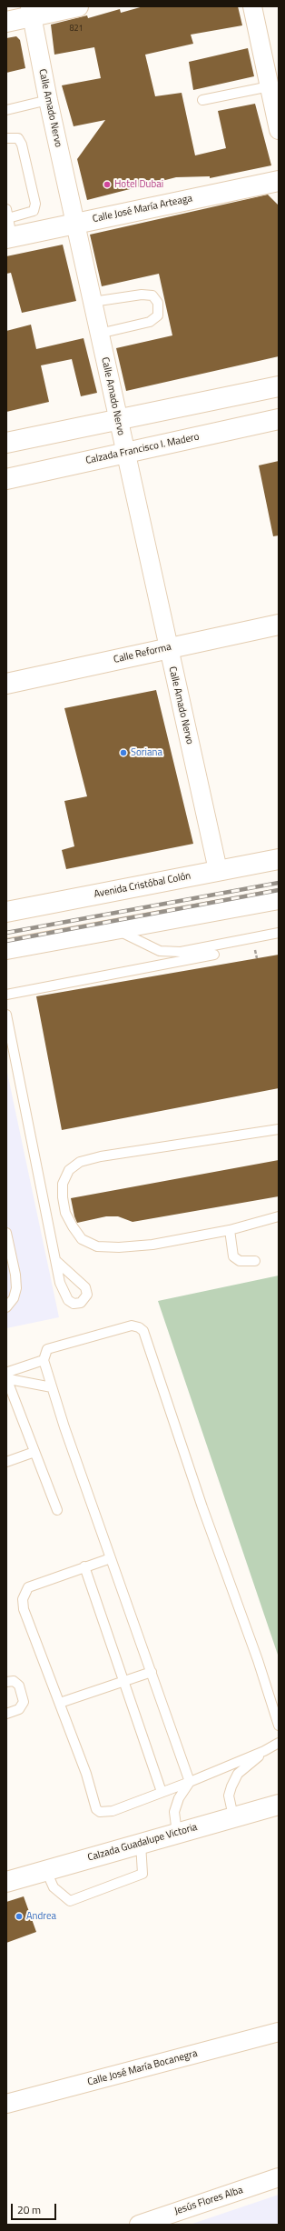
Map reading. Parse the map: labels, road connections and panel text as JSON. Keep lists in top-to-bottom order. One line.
{"streets":{"main road":["Calle José María Arteaga","Calzada Francisco I. Madero","Calle Reforma","Avenida Cristóbal Colón","Calzada Guadalupe Victoria"],"street":["Calle Amado Nervo","Calle José María Bocanegra","Jesús Flores Alba"]},"crossings":[["Calle Amado Nervo","Calle José María Arteaga"],["Calle Amado Nervo","Calzada Francisco I. Madero"],["Calle Amado Nervo","Calle Reforma"],["Calle Amado Nervo","Avenida Cristóbal Colón"]],"places":["Hotel Dubai","Soriana","Andrea"],"house_numbers":["821"],"scale_bar":"20 m"}
